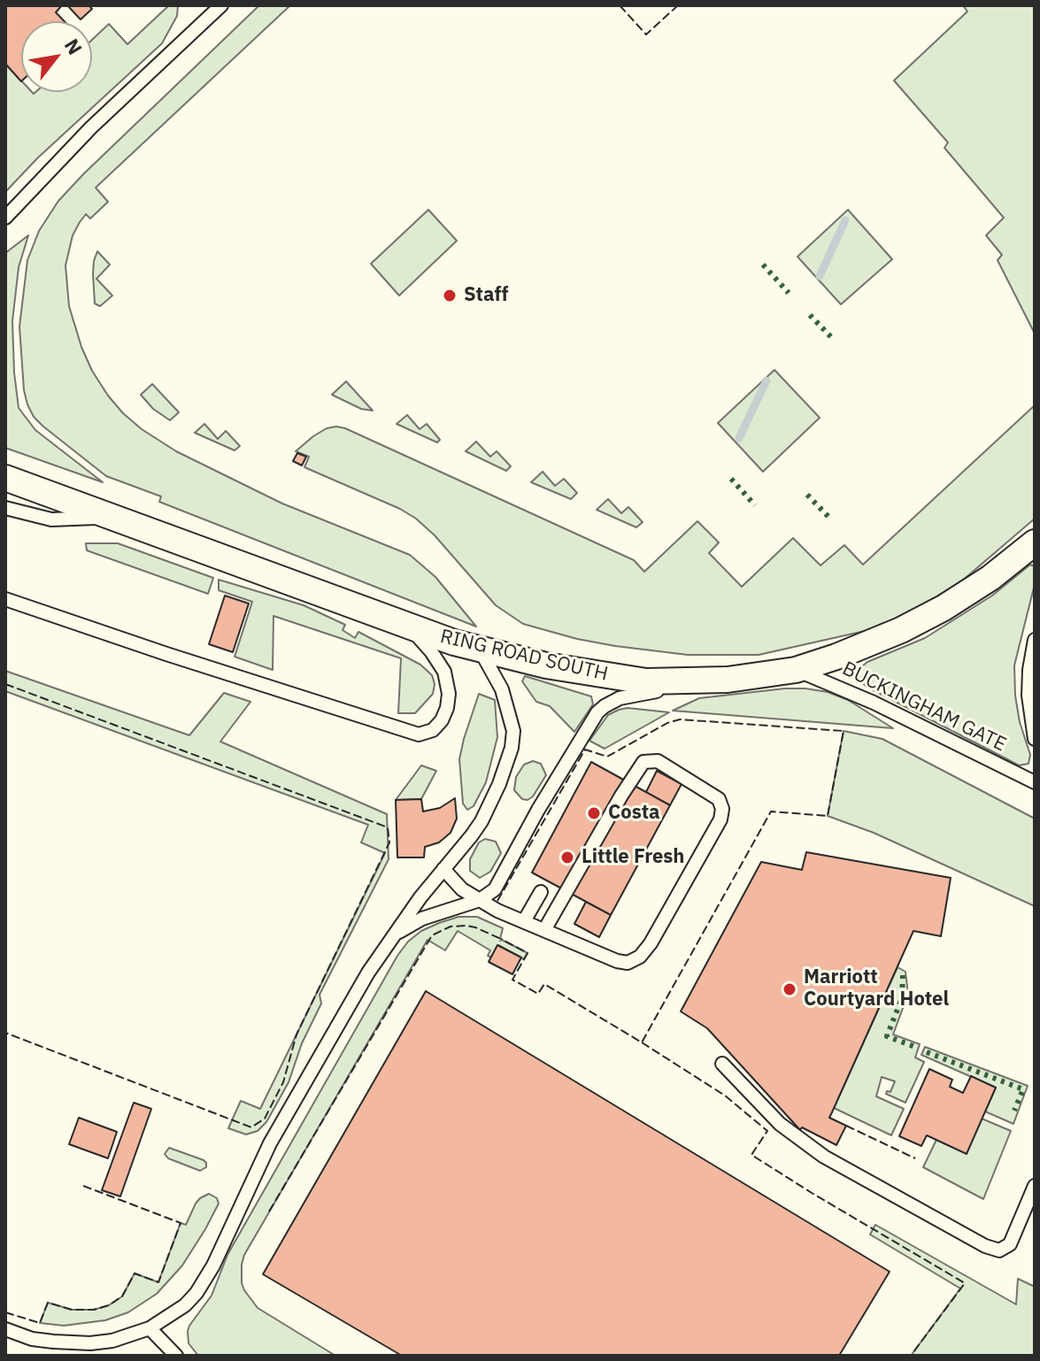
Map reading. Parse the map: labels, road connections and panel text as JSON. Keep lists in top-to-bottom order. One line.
{"streets":{"street":["RING ROAD SOUTH"],"lane":["BUCKINGHAM GATE"]},"crossings":[["RING ROAD SOUTH","BUCKINGHAM GATE"]],"places":["Staff","Costa","Little Fresh","Marriott Courtyard Hotel"],"north":"top right"}
